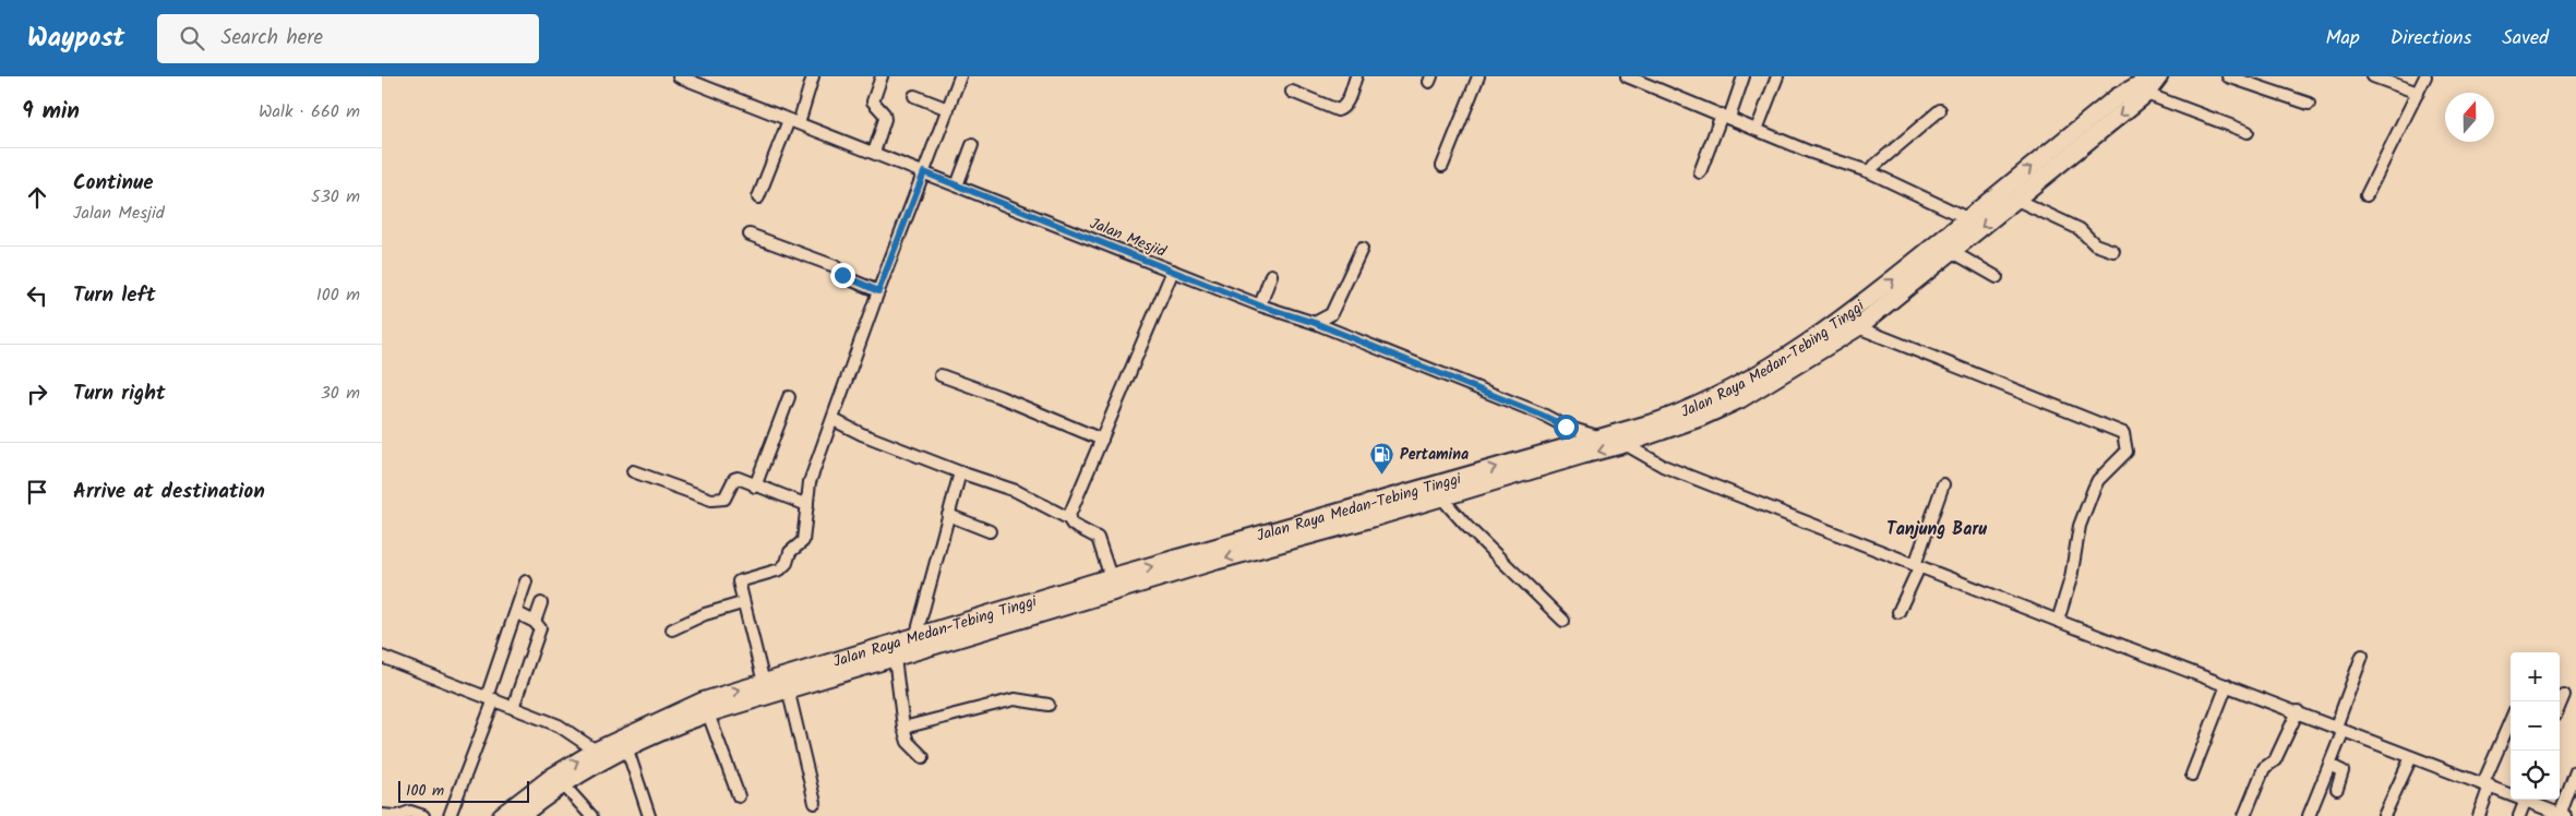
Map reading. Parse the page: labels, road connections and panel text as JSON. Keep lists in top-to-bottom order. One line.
{"streets":{"highway":["Jalan Raya Medan-Tebing Tinggi"],"street":["Jalan Mesjid"]},"crossings":[["Jalan Mesjid","Jalan Raya Medan-Tebing Tinggi"]],"districts":["Tanjung Baru"],"places":{"fuel station":["Pertamina"]},"scale_bar":"100 m","north":"top","page":{"header":"Waypost","search":"Search here","nav":["Map","Directions","Saved"],"heading":["9 min","Walk · 660 m"],"list":[["Continue","Jalan Mesjid","530 m"],["Turn left","100 m"],["Turn right","30 m"],"Arrive at destination"],"map_buttons":["+","−"],"scale":"100 m"}}
